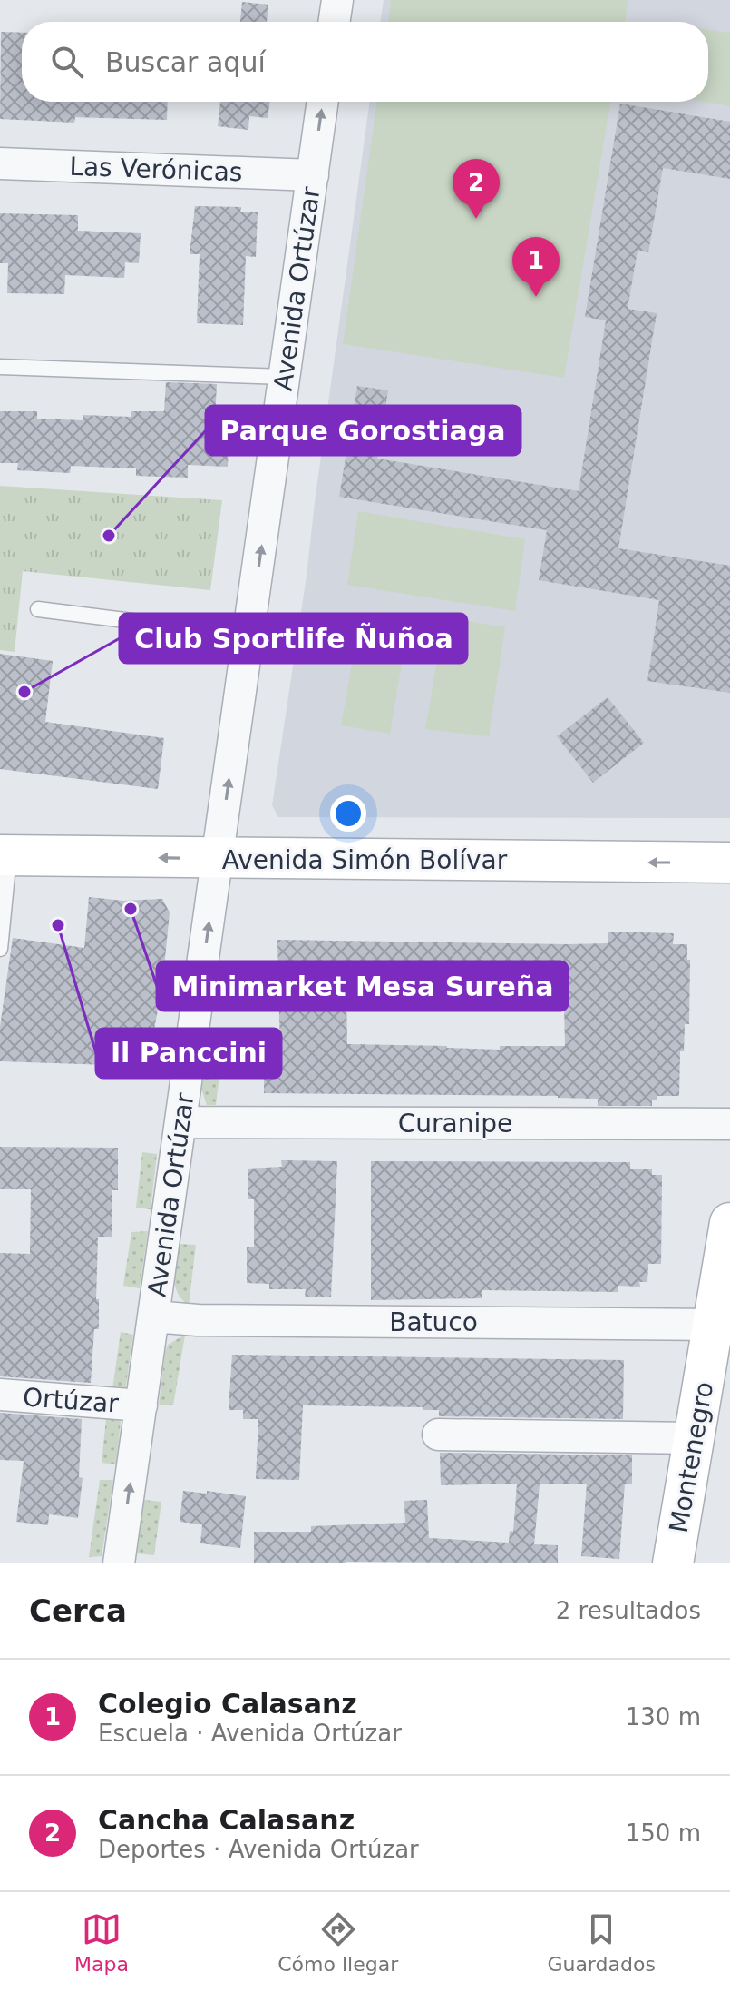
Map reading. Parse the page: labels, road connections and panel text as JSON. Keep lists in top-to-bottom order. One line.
{"streets":{"street":["Las Verónicas","Avenida Ortúzar","Avenida Simón Bolívar","Curanipe","Batuco","Ortúzar","Montenegro"]},"crossings":[["Las Verónicas","Avenida Ortúzar"],["Avenida Ortúzar","Avenida Simón Bolívar"],["Avenida Ortúzar","Curanipe"],["Avenida Ortúzar","Batuco"],["Avenida Ortúzar","Ortúzar"],["Batuco","Montenegro"]],"one_way":["Avenida Ortúzar","Avenida Simón Bolívar"],"places":["Parque Gorostiaga","Club Sportlife Ñuñoa","Minimarket Mesa Sureña","Il Panccini"],"page":{"search":"Buscar aquí","pins":["2","1"],"heading":["Cerca","2 resultados"],"list":[{"mark":"1","name":"Colegio Calasanz","note":"Escuela · Avenida Ortúzar","value":"130 m"},{"mark":"2","name":"Cancha Calasanz","note":"Deportes · Avenida Ortúzar","value":"150 m"}],"nav":["Mapa","Cómo llegar","Guardados"]}}
